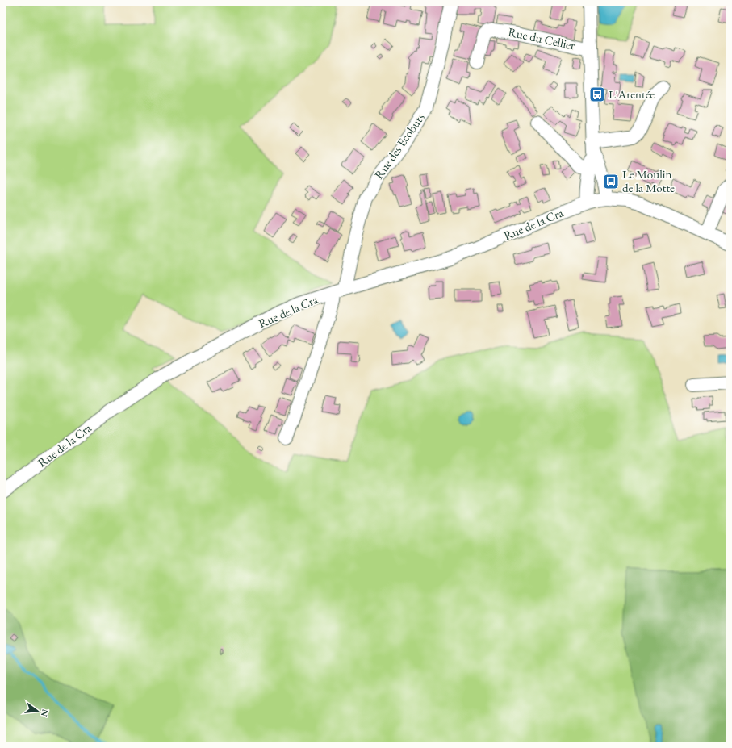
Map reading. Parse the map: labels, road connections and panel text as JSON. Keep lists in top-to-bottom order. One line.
{"streets":{"street":["Rue du Cellier","Rue des Ecobuts","Rue de la Cra"]},"crossings":[["Rue des Ecobuts","Rue de la Cra"]],"places":{"bus stop":["L'Arentée","Le Moulin de la Motte"]},"north":"right"}
